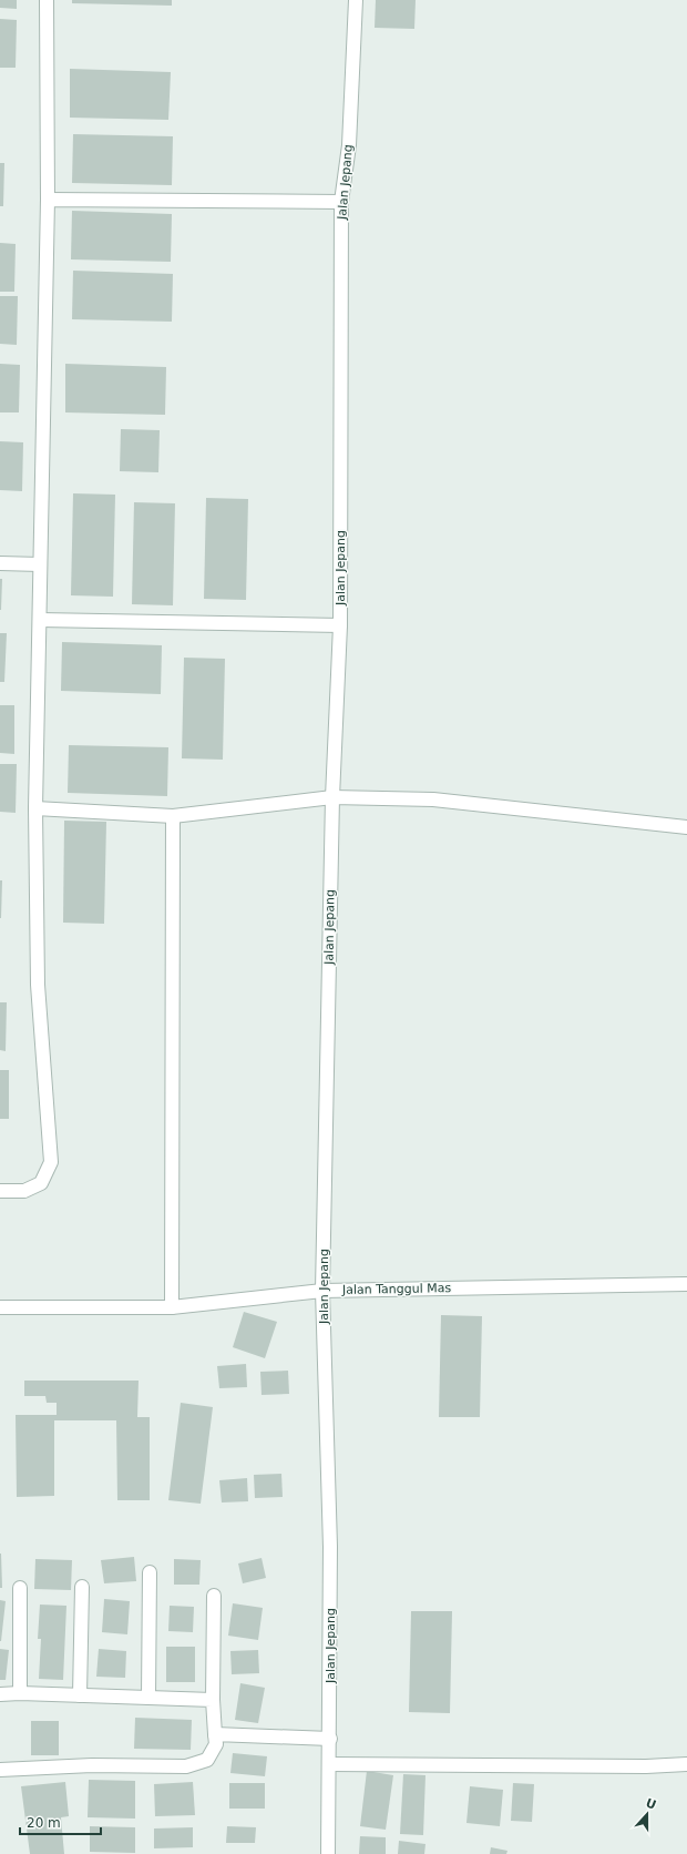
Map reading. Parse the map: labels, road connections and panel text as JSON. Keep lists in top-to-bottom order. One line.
{"streets":{"street":["Jalan Jepang","Jalan Tanggul Mas"]},"crossings":[["Jalan Jepang","Jalan Tanggul Mas"]],"scale_bar":"20 m","north":"top"}
